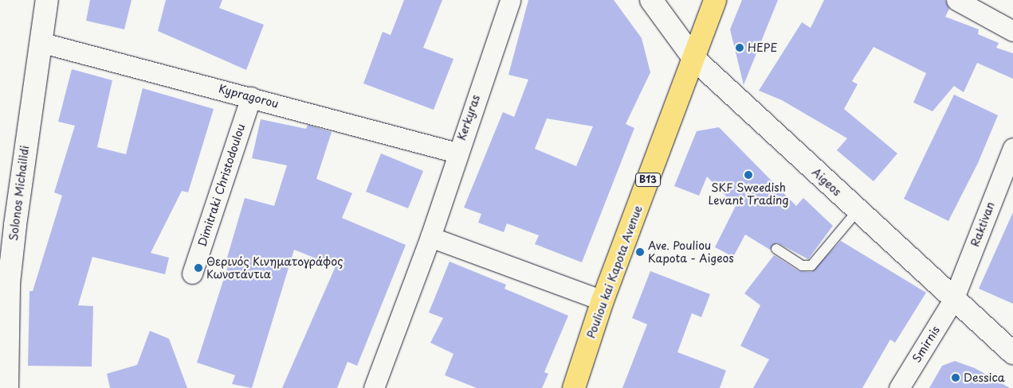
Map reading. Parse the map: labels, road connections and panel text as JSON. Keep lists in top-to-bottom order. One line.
{"streets":{"main road":["B13","Pouliou kai Kapota Avenue"],"street":["Kypragorou","Kerkyras","Aigeos","Dimitraki Christodoulou","Solonos Michailidi","Raktivan","Smirnis"]},"crossings":[["Kypragorou","Kerkyras"],["Kypragorou","Dimitraki Christodoulou"],["Kypragorou","Solonos Michailidi"],["Aigeos","Raktivan"],["Aigeos","Pouliou kai Kapota Avenue"],["Aigeos","Smirnis"],["Raktivan","Smirnis"]],"places":["HEPE","SKF Sweedish Levant Trading","Ave. Pouliou Kapota - Aigeos","Θερινός Κινηματογράφος Κωνστάντια","Dessica"]}
